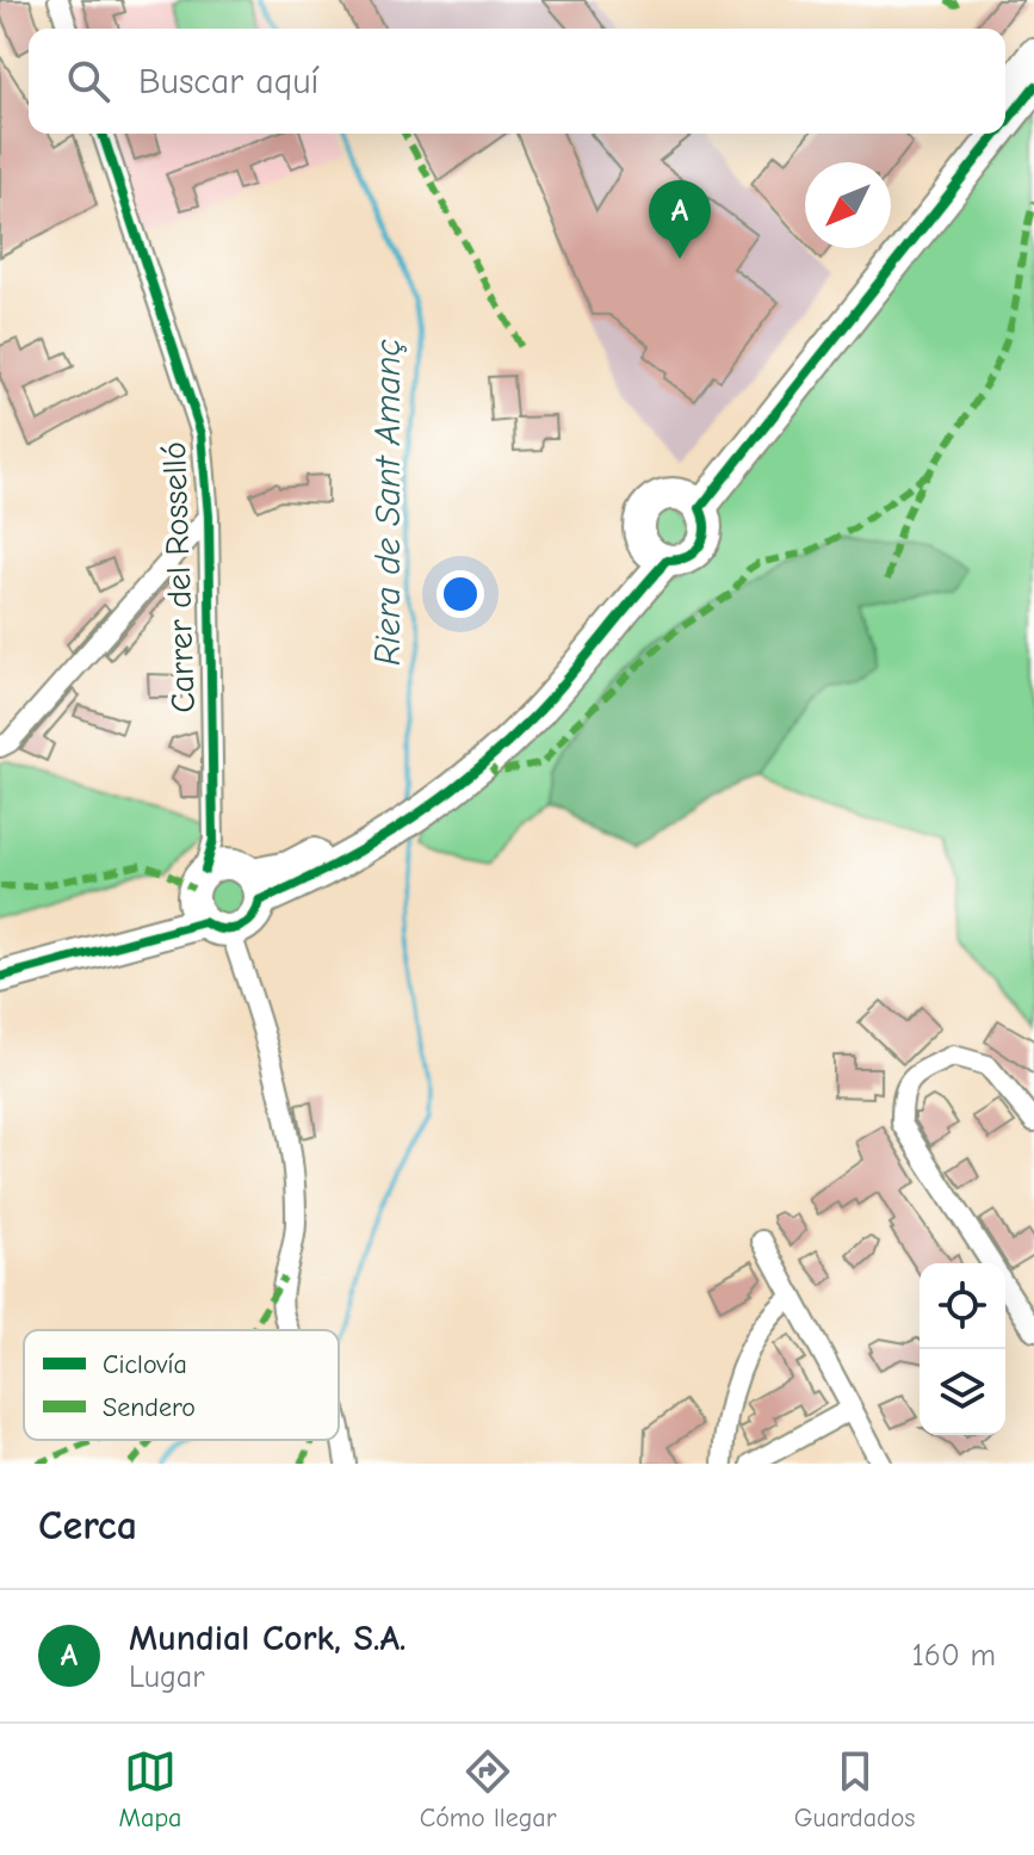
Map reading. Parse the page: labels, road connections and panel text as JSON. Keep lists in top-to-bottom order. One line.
{"streets":{"street":["Carrer del Rosselló"]},"water":["Riera de Sant Amanç"],"legend":["Ciclovía","Sendero"],"north":"bottom left","page":{"search":"Buscar aquí","pins":"A","heading":"Cerca","list":[{"mark":"A","name":"Mundial Cork, S.A.","note":"Lugar","value":"160 m"}],"nav":["Mapa","Cómo llegar","Guardados"]}}
